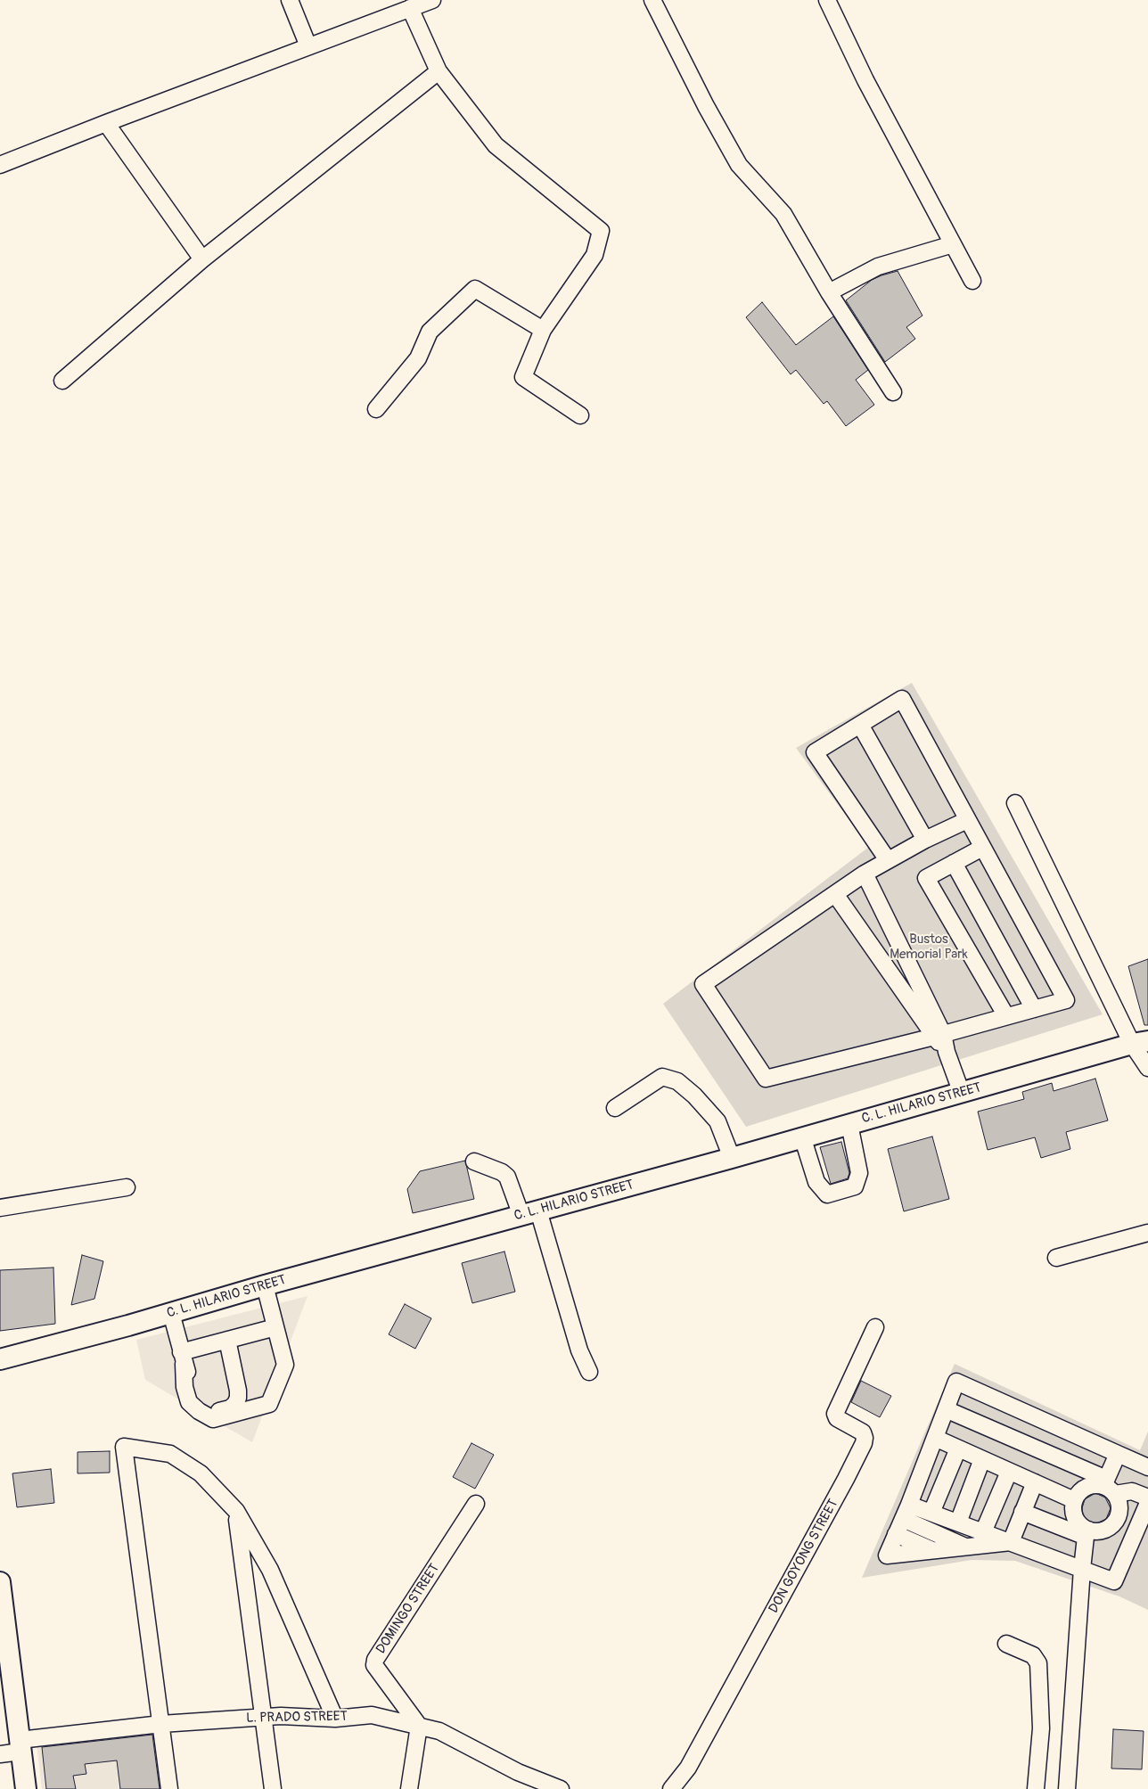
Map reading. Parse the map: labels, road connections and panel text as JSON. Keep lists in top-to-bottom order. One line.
{"streets":{"main road":["C. L. HILARIO STREET"],"street":["DON GOYONG STREET","DOMINGO STREET","L. PRADO STREET"]},"crossings":[["DOMINGO STREET","L. PRADO STREET"]],"parks":["Bustos Memorial Park"]}
